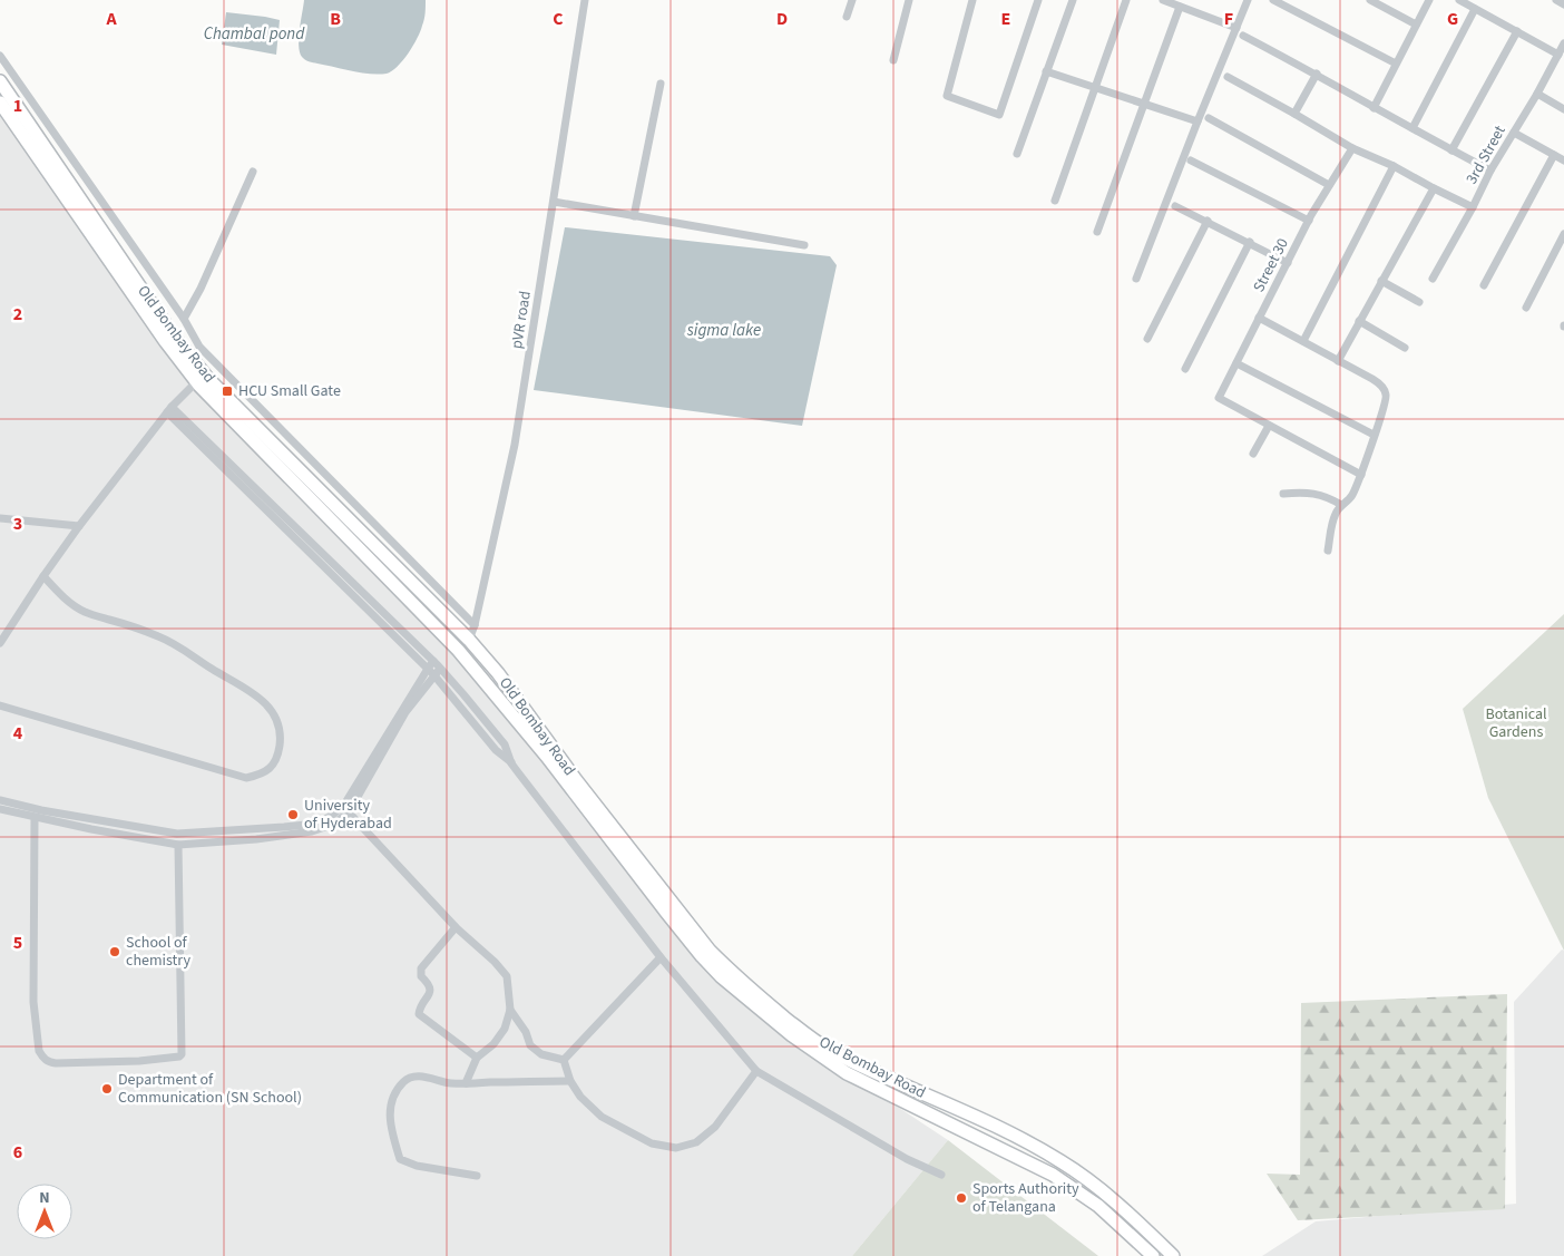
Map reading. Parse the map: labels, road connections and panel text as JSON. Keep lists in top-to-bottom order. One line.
{"streets":{"main road":["Old Bombay Road"],"street":["3rd Street","Street 30","pVR road"]},"crossings":[["pVR road","Old Bombay Road"]],"water":["Chambal pond","sigma lake"],"parks":["Botanical Gardens"],"places":{"transit":["HCU Small Gate"],"other":["University of Hyderabad","School of chemistry","Department of Communication (SN School)","Sports Authority of Telangana"]},"north":"top","grid":{"columns":["A","B","C","D","E","F","G"],"rows":["1","2","3","4","5","6"]}}
